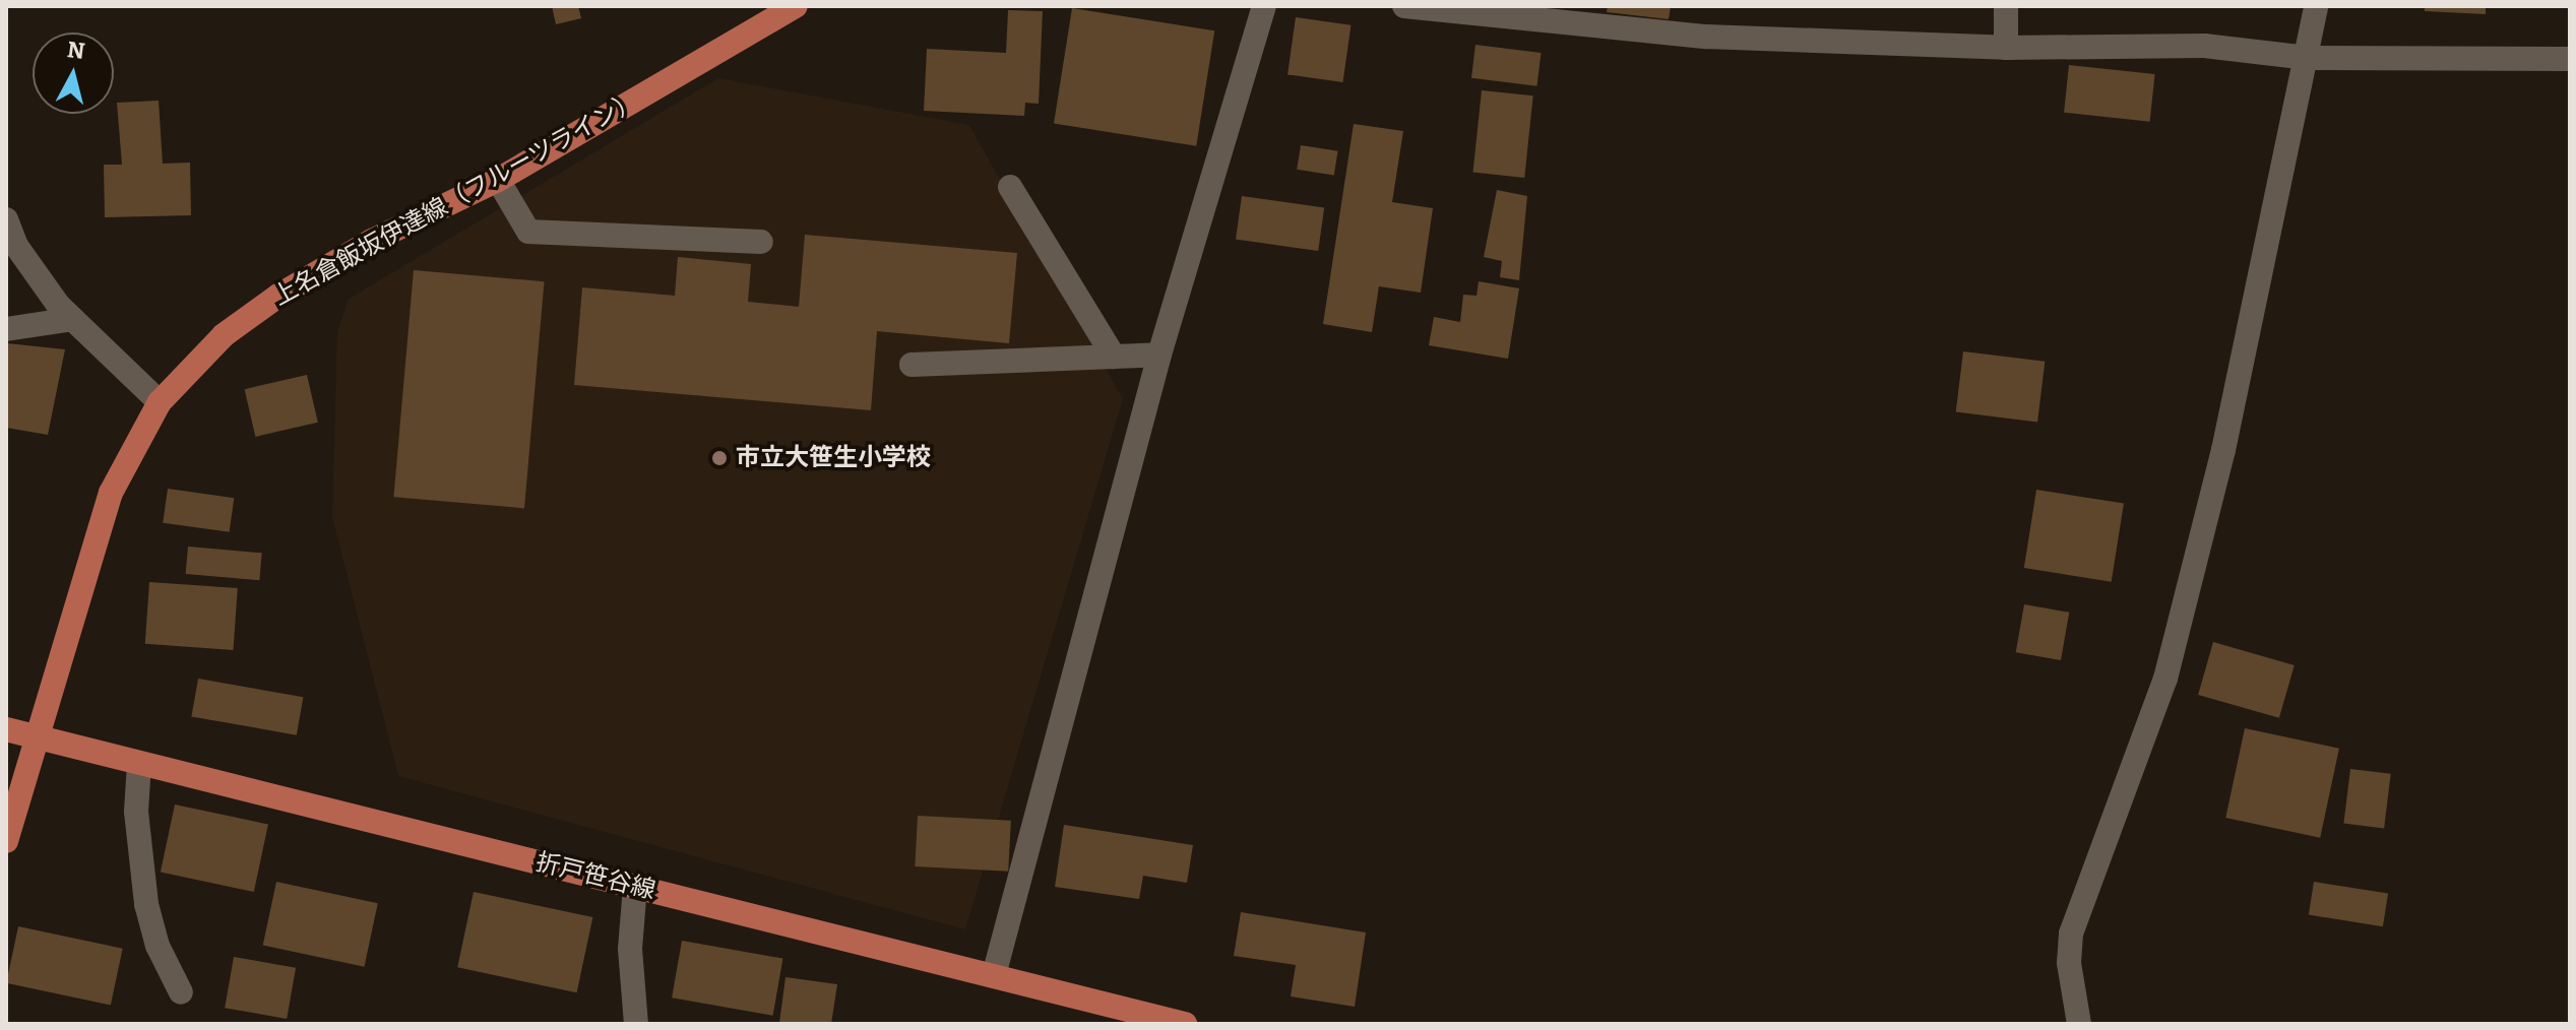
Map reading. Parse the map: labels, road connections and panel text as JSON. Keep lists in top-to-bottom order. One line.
{"streets":{"main road":["上名倉飯坂伊達線（フルーツライン）","折戸笹谷線"]},"crossings":[["上名倉飯坂伊達線（フルーツライン）","折戸笹谷線"]],"places":["市立大笹生小学校"],"north":"top"}
